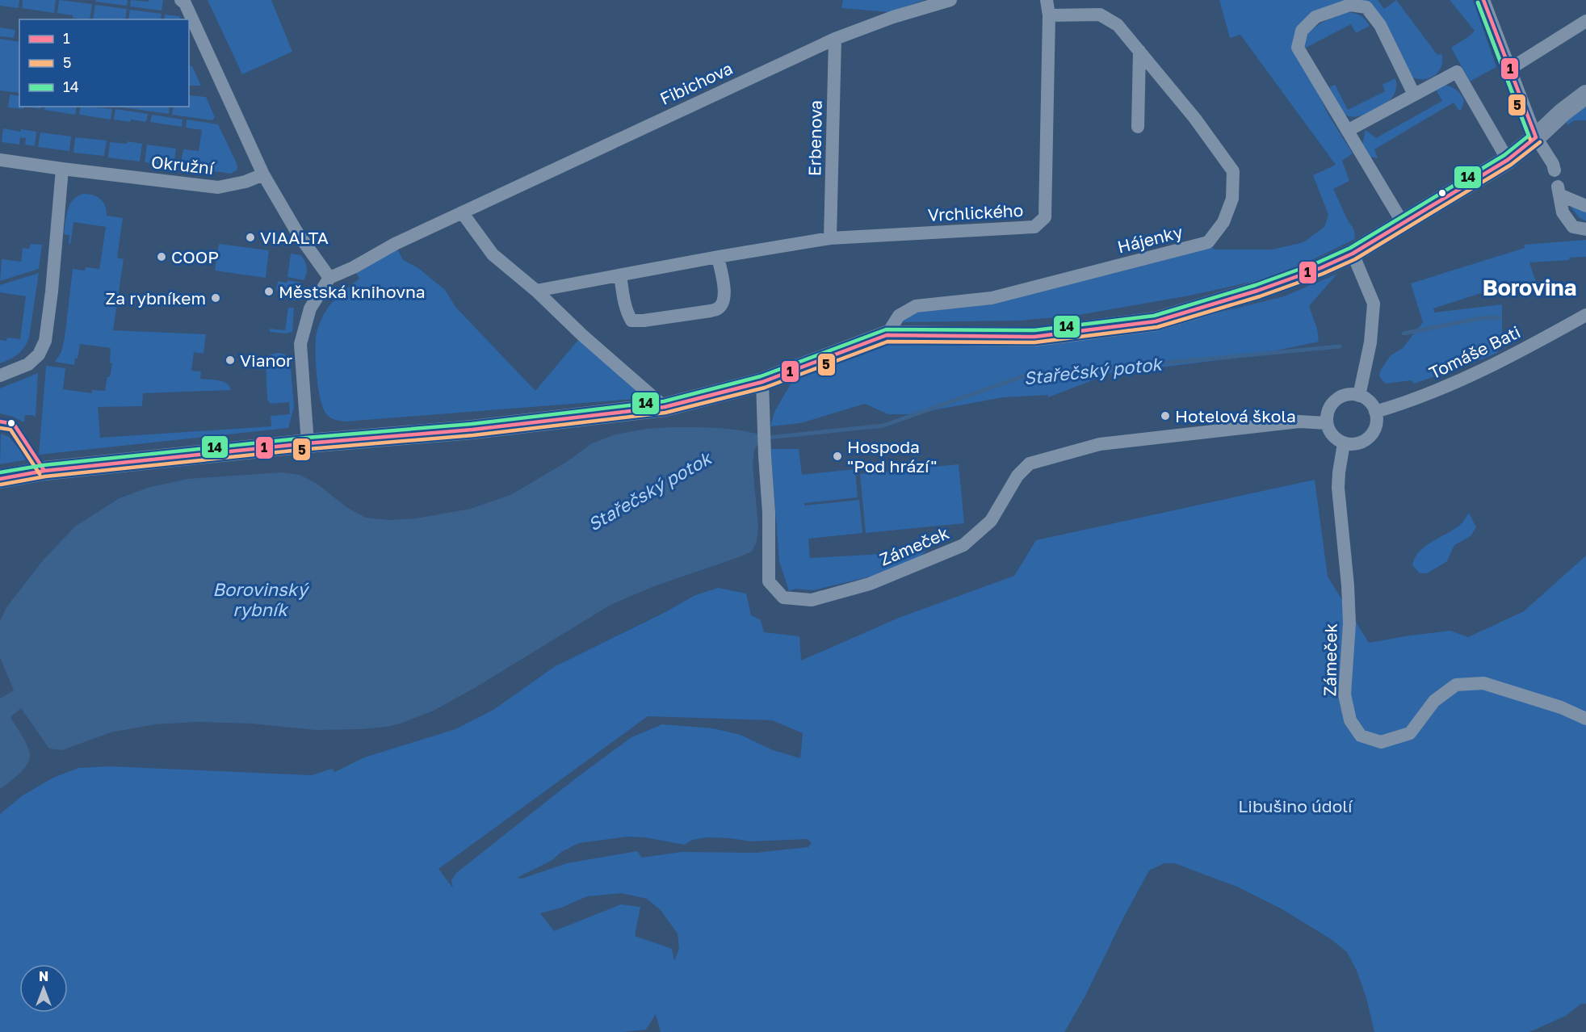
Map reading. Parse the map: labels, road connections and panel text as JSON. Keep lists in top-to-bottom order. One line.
{"streets":{"street":["Fibichova","Erbenova","Okružní","Vrchlického","Hájenky","Tomáše Bati","Zámeček"]},"crossings":[["Fibichova","Erbenova"],["Erbenova","Vrchlického"],["Vrchlického","Hájenky"],["Tomáše Bati","Zámeček"]],"districts":["Borovina"],"water":["Stařečský potok","Borovinský rybník"],"parks":["Libušino údolí"],"places":["VIAALTA","COOP","Městská knihovna","Za rybníkem","Vianor","Hotelová škola","Hospoda \"Pod hrází\""],"lines":["transit line 1","transit line 5","transit line 14"],"legend":["1","5","14"],"north":"top"}
